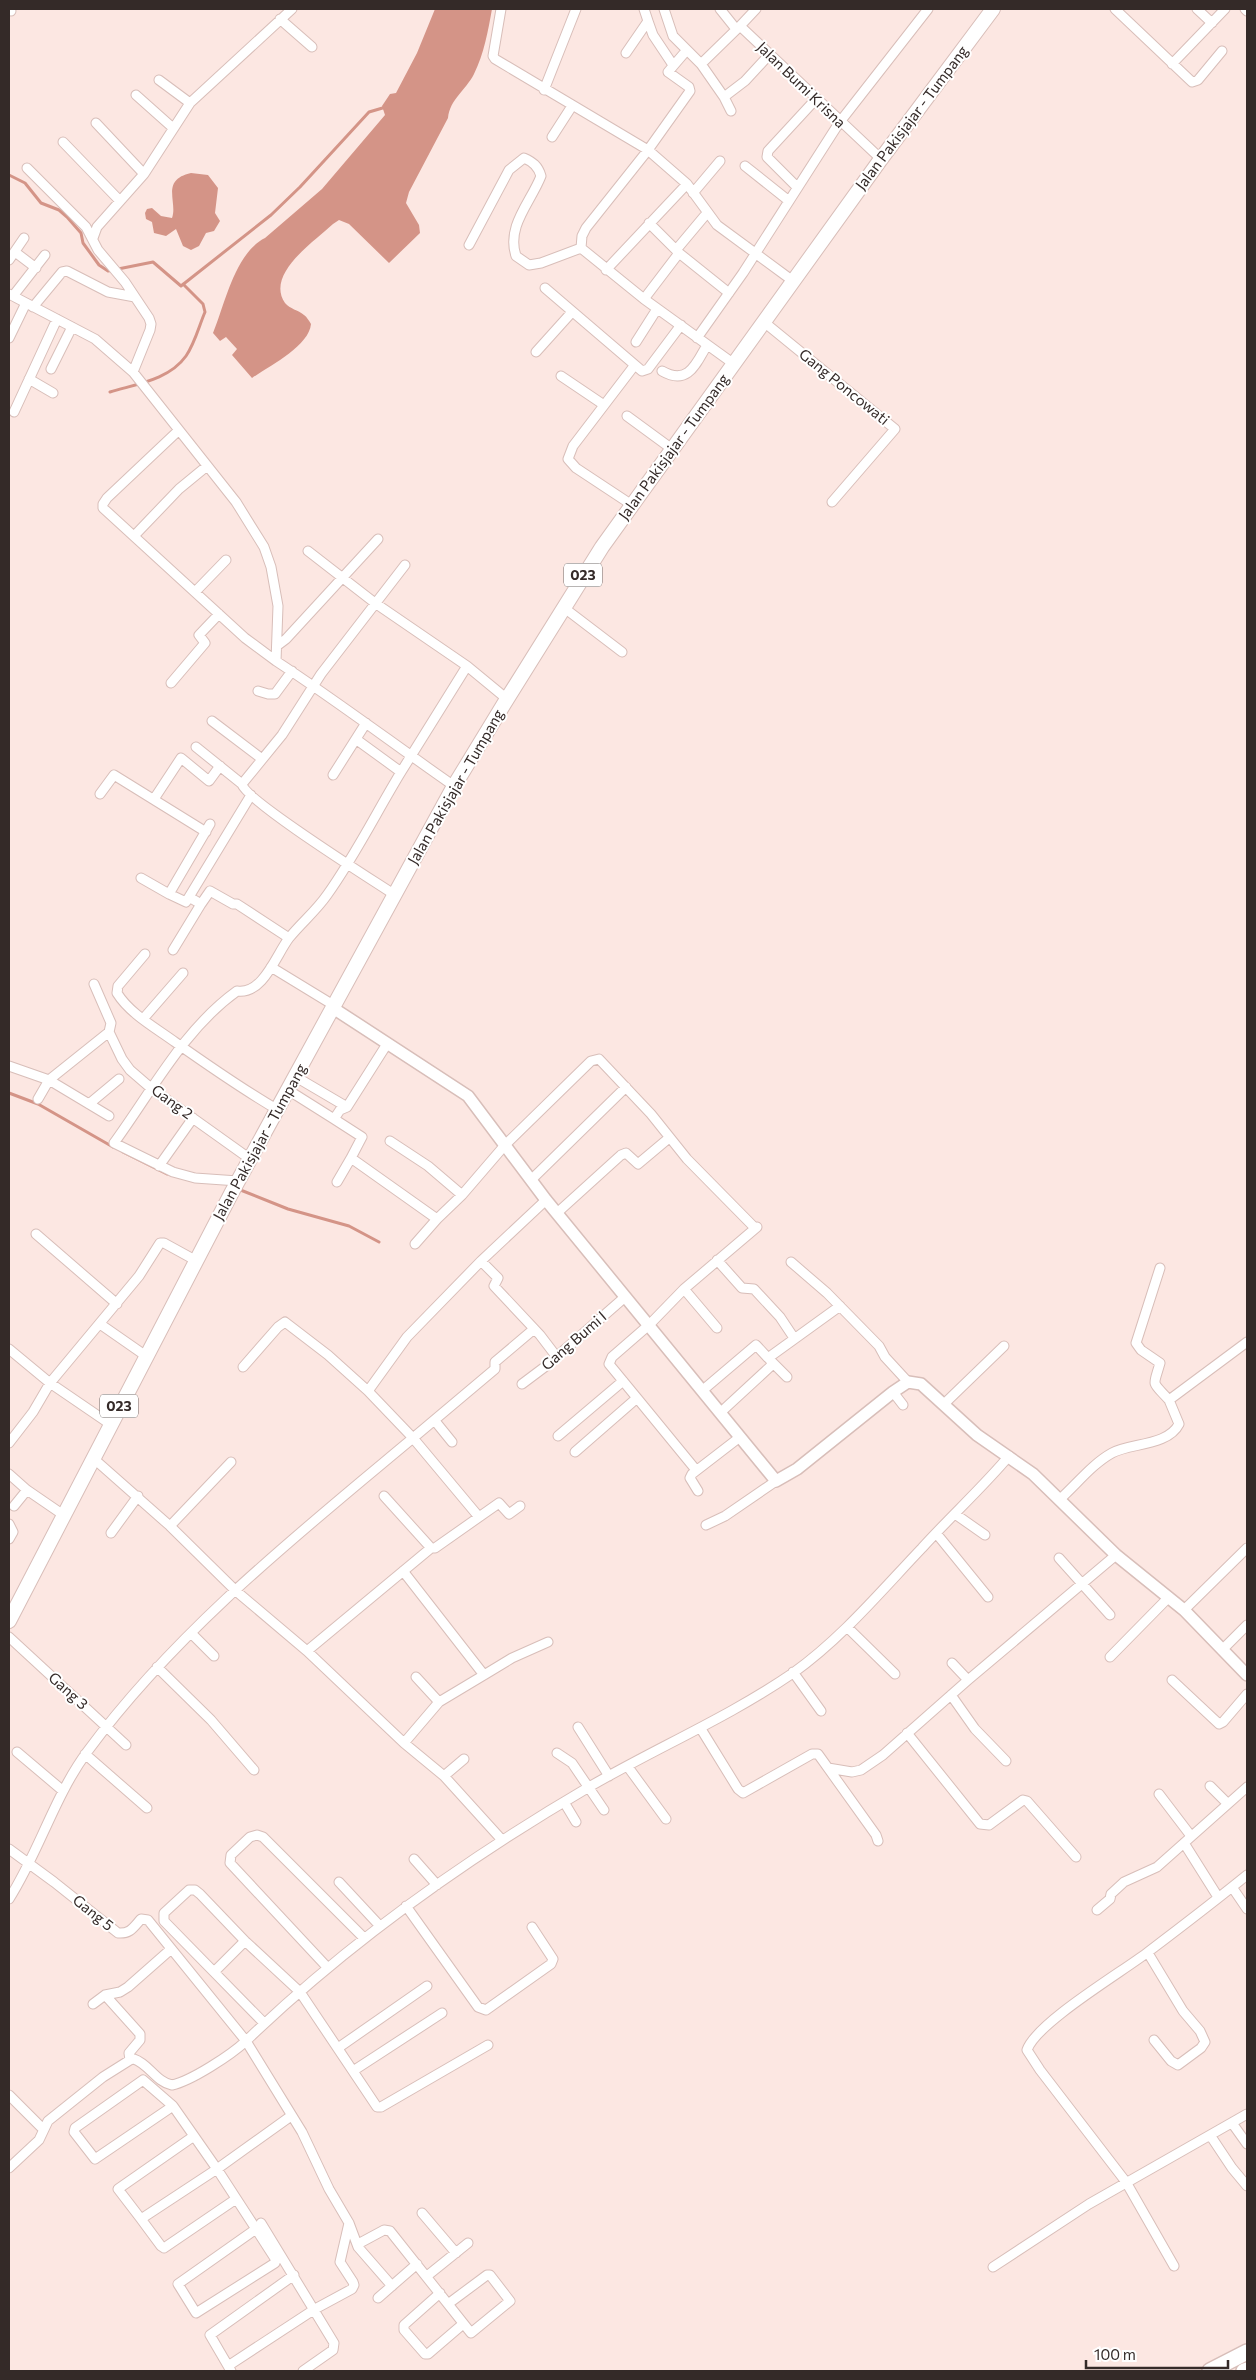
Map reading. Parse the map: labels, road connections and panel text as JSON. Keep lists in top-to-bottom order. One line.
{"streets":{"main road":["Jalan Pakisjajar - Tumpang","023"],"street":["Jalan Bumi Krisna","Gang Poncowati","Gang 2","Gang Bumi I","Gang 3","Gang 5"]},"crossings":[["Jalan Bumi Krisna","Jalan Pakisjajar - Tumpang"],["Jalan Pakisjajar - Tumpang","Gang Poncowati"],["Jalan Pakisjajar - Tumpang","Gang 2"]],"scale_bar":"100 m"}
